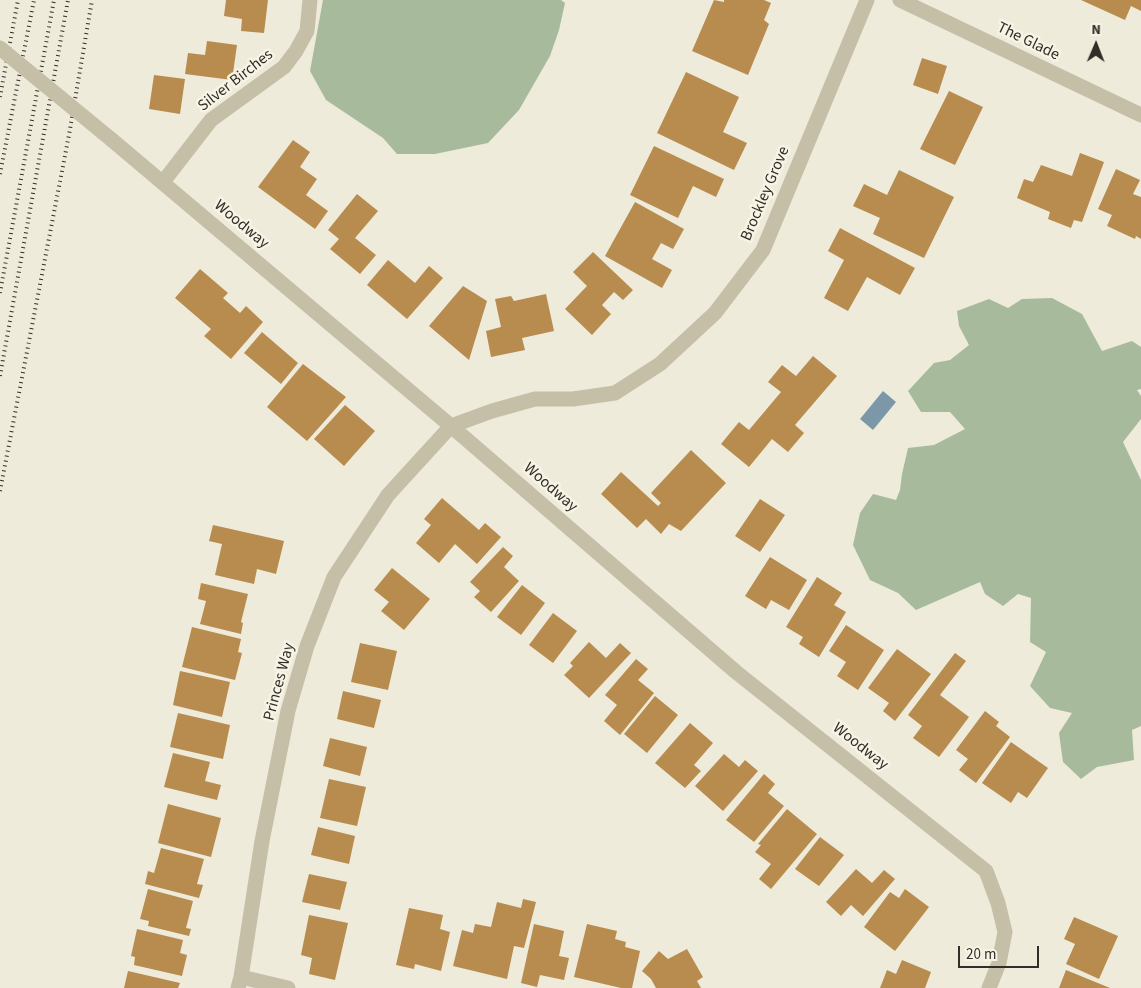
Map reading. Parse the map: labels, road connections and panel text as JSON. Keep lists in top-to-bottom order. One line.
{"streets":{"street":["The Glade","Silver Birches","Brockley Grove","Woodway","Princes Way"]},"crossings":[["Silver Birches","Woodway"],["Brockley Grove","Woodway"],["Brockley Grove","Princes Way"],["Woodway","Princes Way"]],"scale_bar":"20 m","north":"top"}
